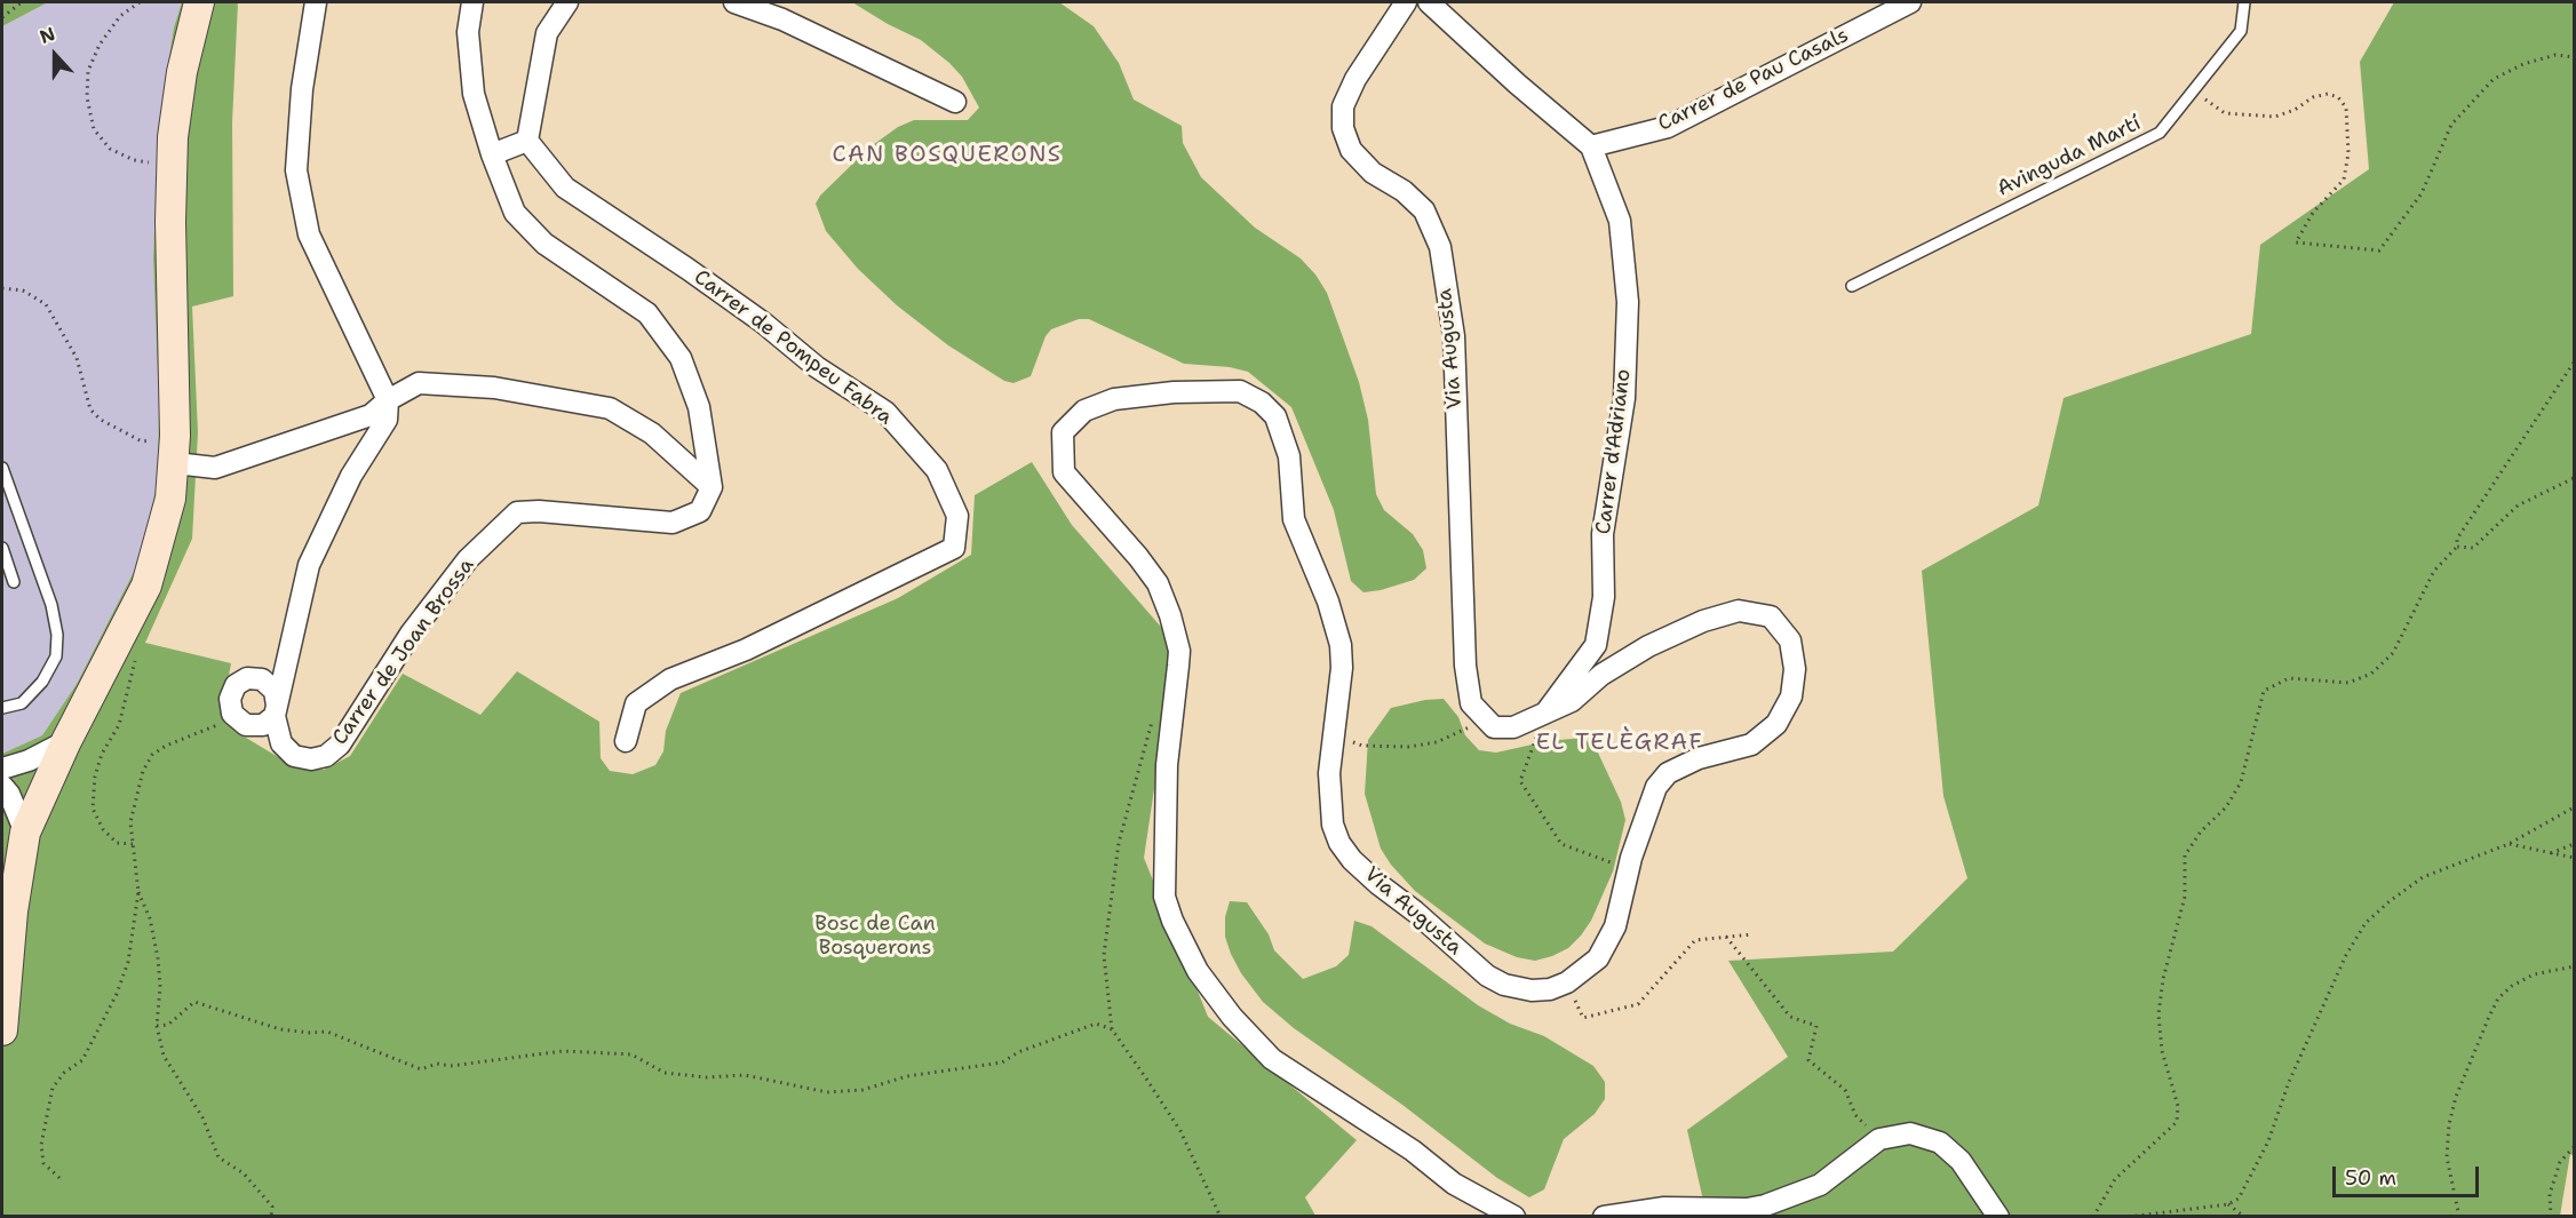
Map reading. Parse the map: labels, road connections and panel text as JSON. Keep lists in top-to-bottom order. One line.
{"streets":{"street":["Carrer de Pau Casals","Carrer de Pompeu Fabra","Via Augusta","Carrer d'Adriano","Carrer de Joan Brossa"],"lane":["Avinguda Martí"]},"crossings":[["Carrer de Pau Casals","Carrer d'Adriano"],["Via Augusta","Carrer d'Adriano"]],"districts":["CAN BOSQUERONS","EL TELÈGRAF"],"parks":["Bosc de Can Bosquerons"],"scale_bar":"50 m","north":"top"}
